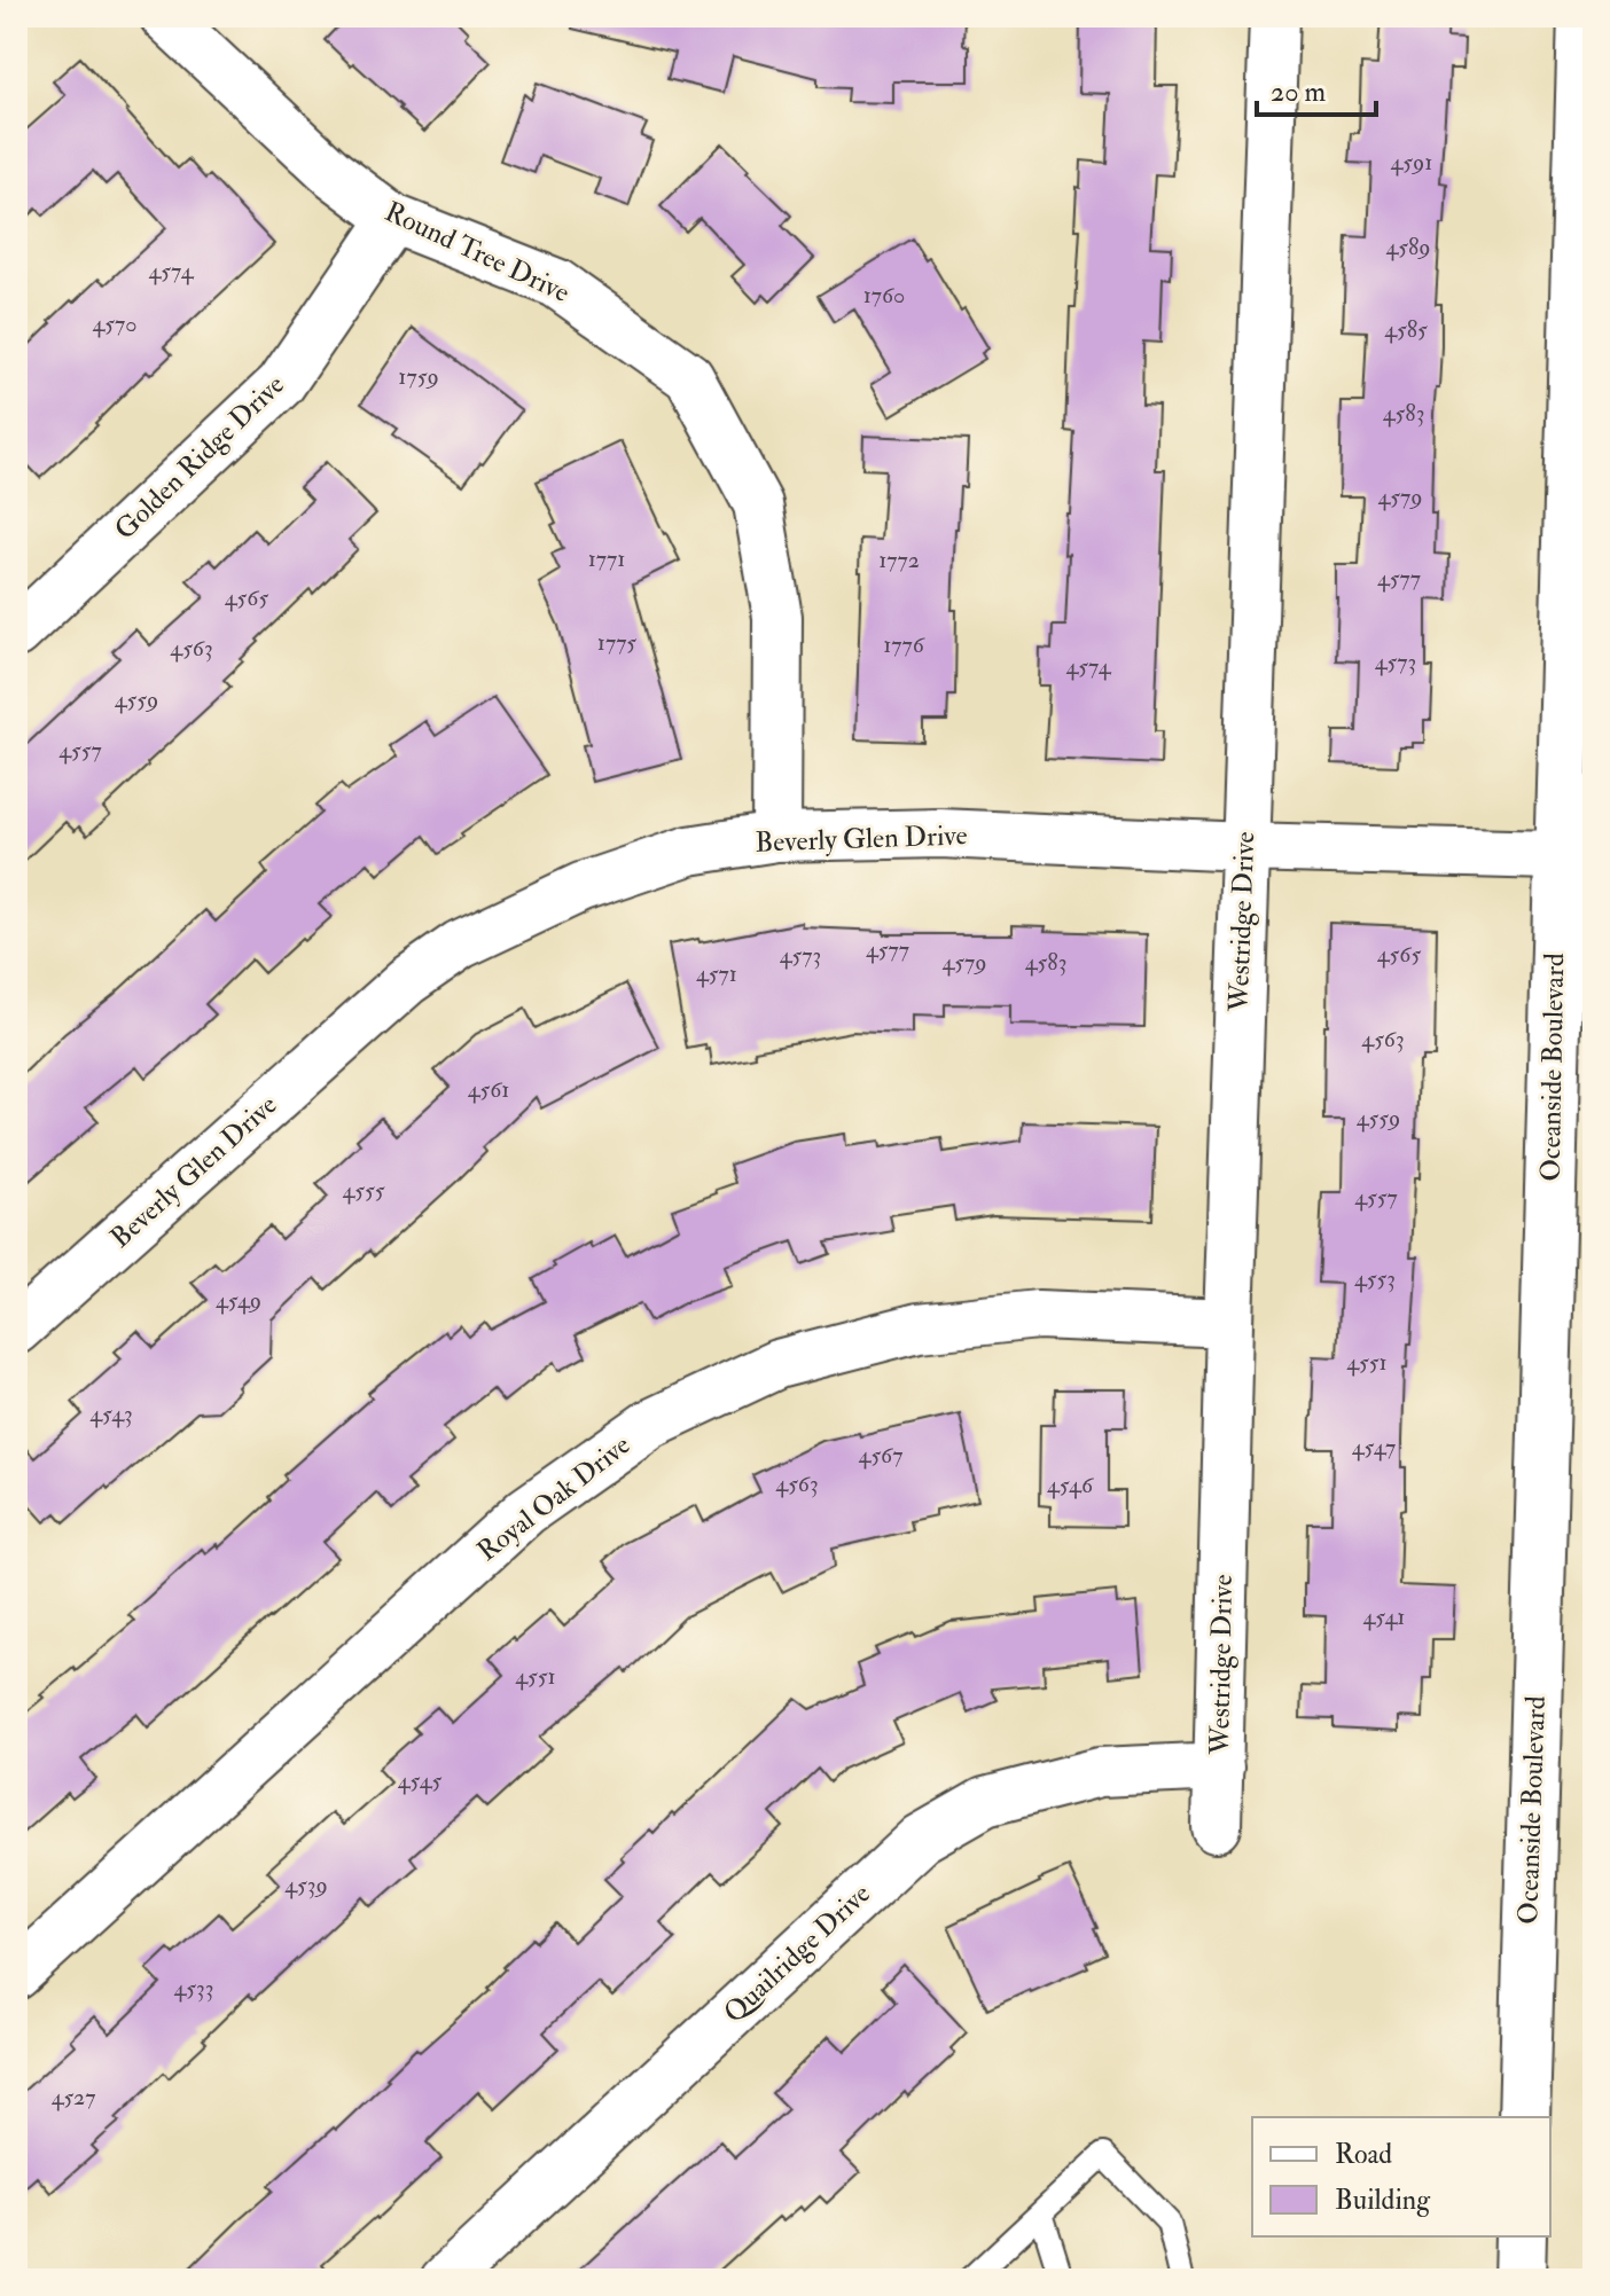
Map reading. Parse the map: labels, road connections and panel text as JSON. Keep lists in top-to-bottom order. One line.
{"streets":{"main road":["Oceanside Boulevard"],"street":["Round Tree Drive","Golden Ridge Drive","Beverly Glen Drive","Westridge Drive","Royal Oak Drive","Quailridge Drive"]},"crossings":[["Round Tree Drive","Golden Ridge Drive"],["Round Tree Drive","Beverly Glen Drive"],["Beverly Glen Drive","Westridge Drive"],["Beverly Glen Drive","Oceanside Boulevard"],["Westridge Drive","Royal Oak Drive"],["Westridge Drive","Quailridge Drive"]],"house_numbers":["4591","4589","4574","1760","4570","4585","1759","4583","4579","1771","1772","4577","4565","1775","1776","4563","4573","4574","4559","4557","4577","4565","4573","4579","4583","4571","4563","4561","4559","4555","4557","4553","4549","4551","4543","4547","4567","4563","4546","4541","4551","4545","4539","4533","4527"],"legend":["Road","Building"],"scale_bar":"20 m"}
